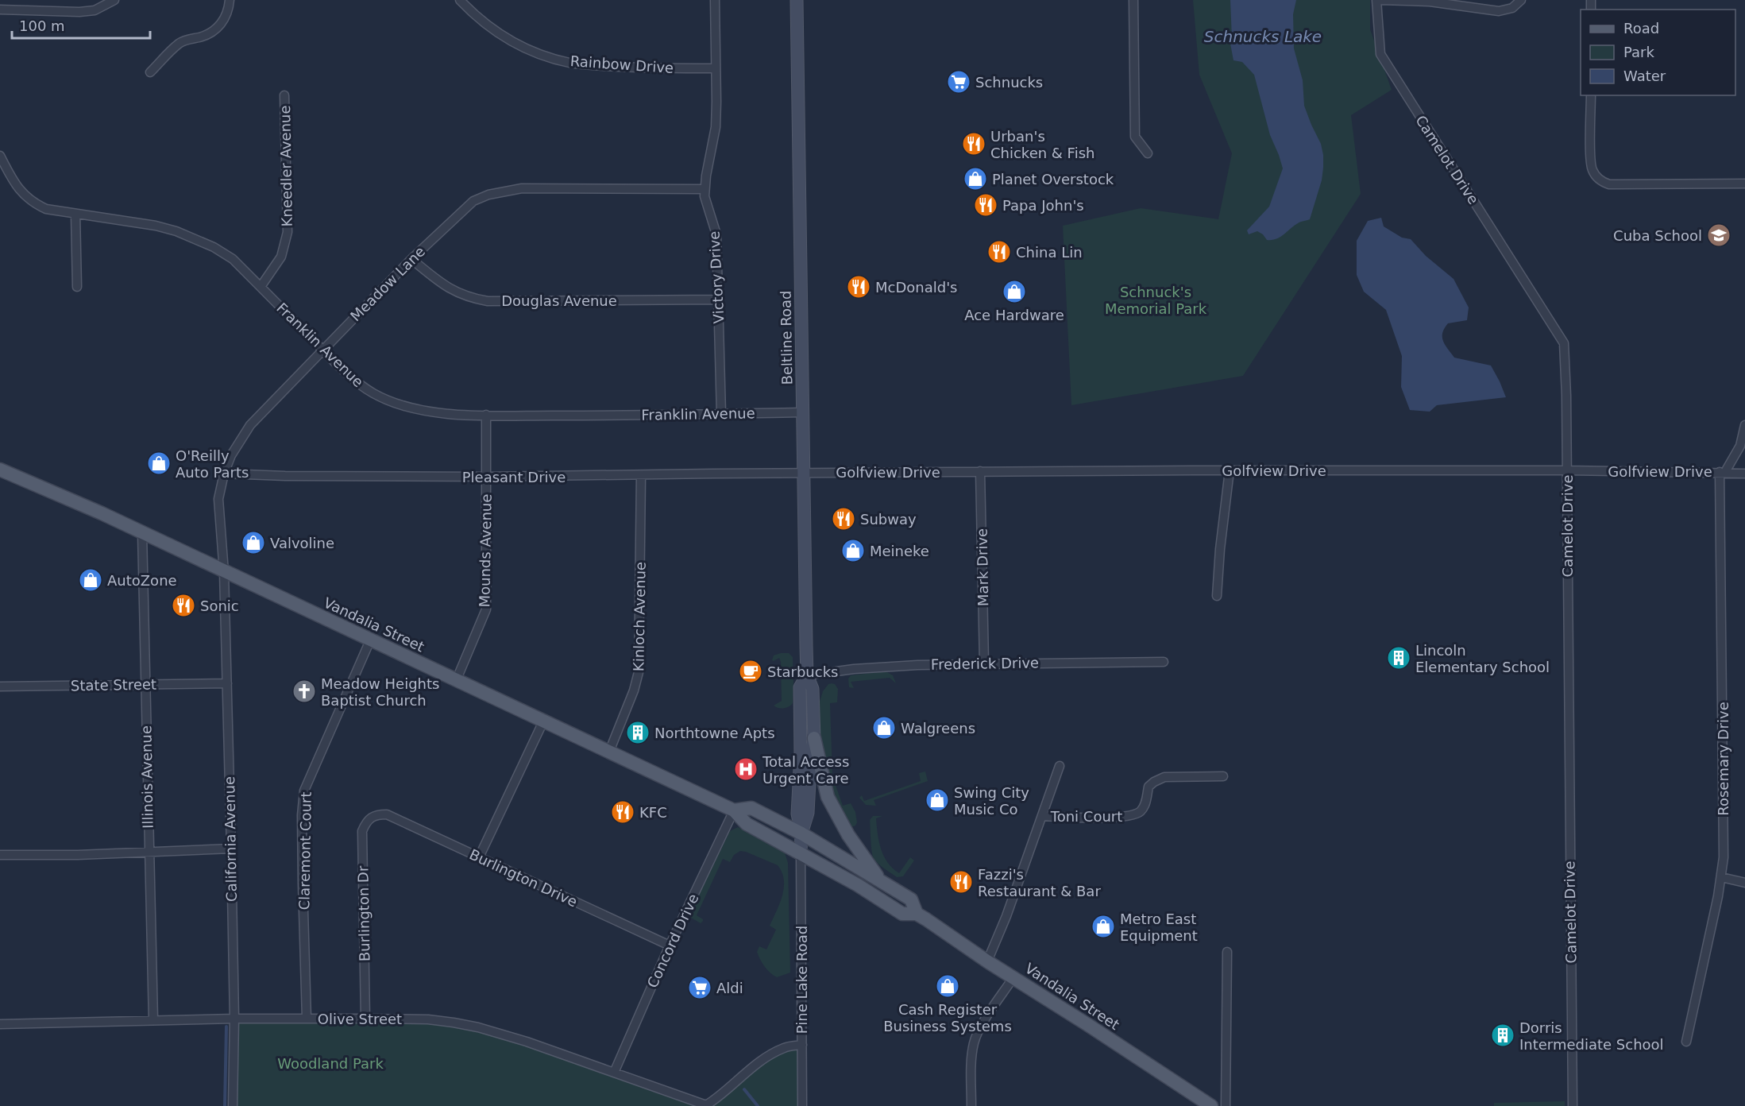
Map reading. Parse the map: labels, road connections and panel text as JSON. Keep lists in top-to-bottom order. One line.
{"streets":{"main road":["Beltline Road","Vandalia Street"],"street":["Rainbow Drive","Camelot Drive","Kneedler Avenue","Victory Drive","Meadow Lane","Douglas Avenue","Franklin Avenue","Golfview Drive","Pleasant Drive","Mounds Avenue","Mark Drive","Kinloch Avenue","Frederick Drive","State Street","Rosemary Drive","Illinois Avenue","Toni Court","California Avenue","Claremont Court","Burlington Drive","Burlington Dr","Concord Drive","Pine Lake Road","Olive Street"]},"crossings":[["Rainbow Drive","Victory Drive"],["Camelot Drive","Golfview Drive"],["Kneedler Avenue","Franklin Avenue"],["Victory Drive","Meadow Lane"],["Victory Drive","Douglas Avenue"],["Victory Drive","Franklin Avenue"],["Meadow Lane","Douglas Avenue"],["Meadow Lane","Franklin Avenue"],["Meadow Lane","Pleasant Drive"],["Meadow Lane","Vandalia Street"],["Meadow Lane","California Avenue"],["Beltline Road","Franklin Avenue"],["Beltline Road","Golfview Drive"],["Beltline Road","Pleasant Drive"],["Beltline Road","Vandalia Street"],["Beltline Road","Frederick Drive"],["Beltline Road","Pine Lake Road"],["Franklin Avenue","Mounds Avenue"],["Golfview Drive","Pleasant Drive"],["Golfview Drive","Mark Drive"],["Golfview Drive","Rosemary Drive"],["Pleasant Drive","Mounds Avenue"],["Pleasant Drive","Kinloch Avenue"],["Mounds Avenue","Vandalia Street"],["Mark Drive","Frederick Drive"],["Kinloch Avenue","Vandalia Street"],["Vandalia Street","Illinois Avenue"],["Vandalia Street","Toni Court"],["Vandalia Street","California Avenue"],["Vandalia Street","Claremont Court"],["Vandalia Street","Concord Drive"],["Vandalia Street","Pine Lake Road"],["State Street","Illinois Avenue"],["State Street","California Avenue"],["Illinois Avenue","Olive Street"],["California Avenue","Olive Street"],["Claremont Court","Olive Street"],["Burlington Drive","Burlington Dr"],["Burlington Drive","Concord Drive"],["Burlington Dr","Olive Street"],["Concord Drive","Olive Street"]],"water":["Schnucks Lake"],"parks":["Schnuck's Memorial Park","Woodland Park"],"places":{"supermarket":["Schnucks","Aldi"],"restaurant":["Urban's Chicken & Fish","Papa John's","China Lin","McDonald's","Subway","Sonic","KFC","Fazzi's Restaurant & Bar"],"shop":["Planet Overstock","Ace Hardware","O'Reilly Auto Parts","Valvoline","Meineke","AutoZone","Walgreens","Swing City Music Co","Metro East Equipment","Cash Register Business Systems"],"school or university":["Cuba School"],"building":["Lincoln Elementary School","Northtowne Apts","Dorris Intermediate School"],"cafe":["Starbucks"],"church":["Meadow Heights Baptist Church"],"hospital":["Total Access Urgent Care"]},"legend":["Road","Park","Water"],"scale_bar":"100 m"}
